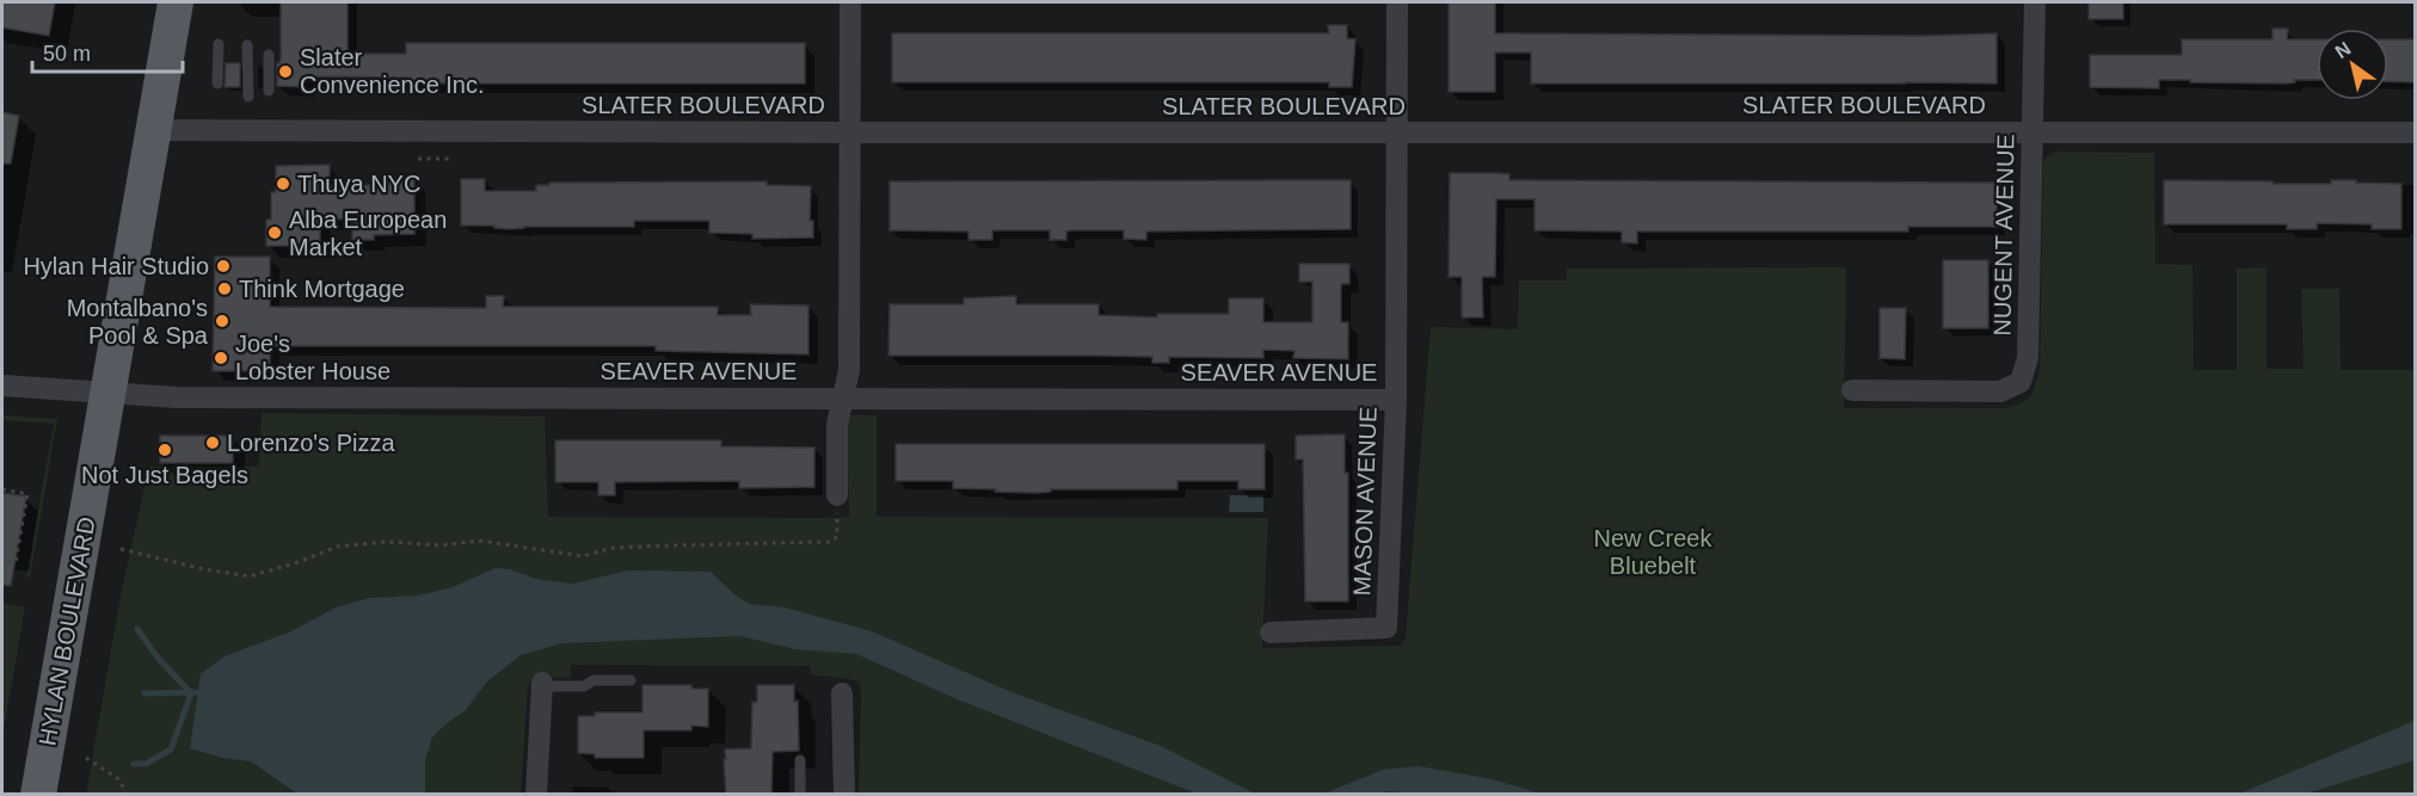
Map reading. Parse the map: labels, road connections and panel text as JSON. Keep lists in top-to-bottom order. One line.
{"streets":{"main road":["HYLAN BOULEVARD"],"street":["SLATER BOULEVARD","NUGENT AVENUE","SEAVER AVENUE","MASON AVENUE"]},"crossings":[["SLATER BOULEVARD","NUGENT AVENUE"],["SLATER BOULEVARD","MASON AVENUE"],["SLATER BOULEVARD","HYLAN BOULEVARD"],["SEAVER AVENUE","MASON AVENUE"],["SEAVER AVENUE","HYLAN BOULEVARD"]],"parks":["New Creek Bluebelt"],"places":["Slater Convenience Inc.","Thuya NYC","Alba European Market","Hylan Hair Studio","Think Mortgage","Montalbano's Pool & Spa","Joe's Lobster House","Lorenzo's Pizza","Not Just Bagels"],"scale_bar":"50 m","north":"top left"}
